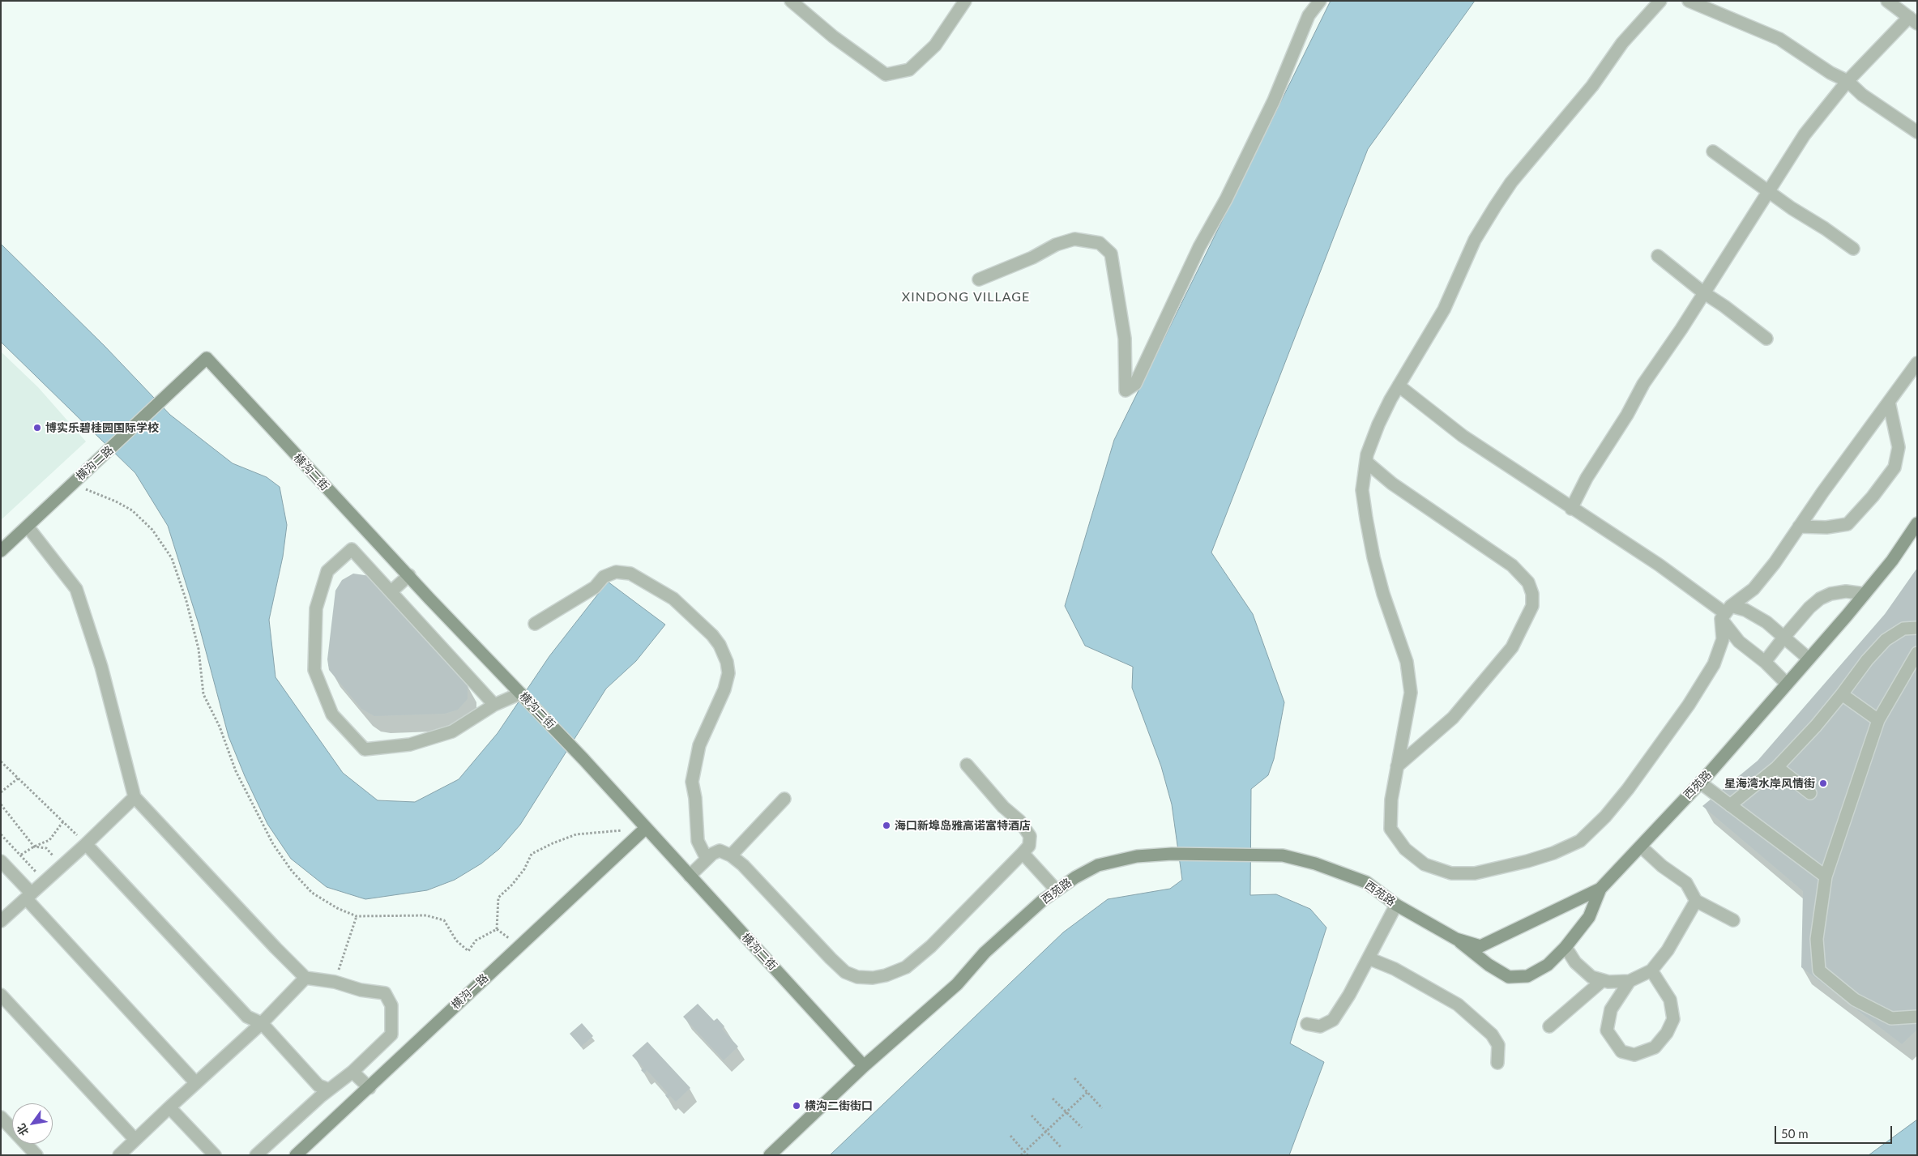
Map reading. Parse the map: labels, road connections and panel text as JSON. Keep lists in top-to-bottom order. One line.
{"streets":{"street":["横沟二路","横沟二街","西苑路","横沟一路"]},"crossings":[["横沟二路","横沟二街"],["横沟二街","西苑路"],["横沟二街","横沟一路"]],"districts":["XINDONG VILLAGE"],"places":["博实乐碧桂园国际学校","星海湾水岸风情街","海口新埠岛雅高诺富特酒店","横沟二街街口"],"scale_bar":"50 m","north":"bottom left"}
